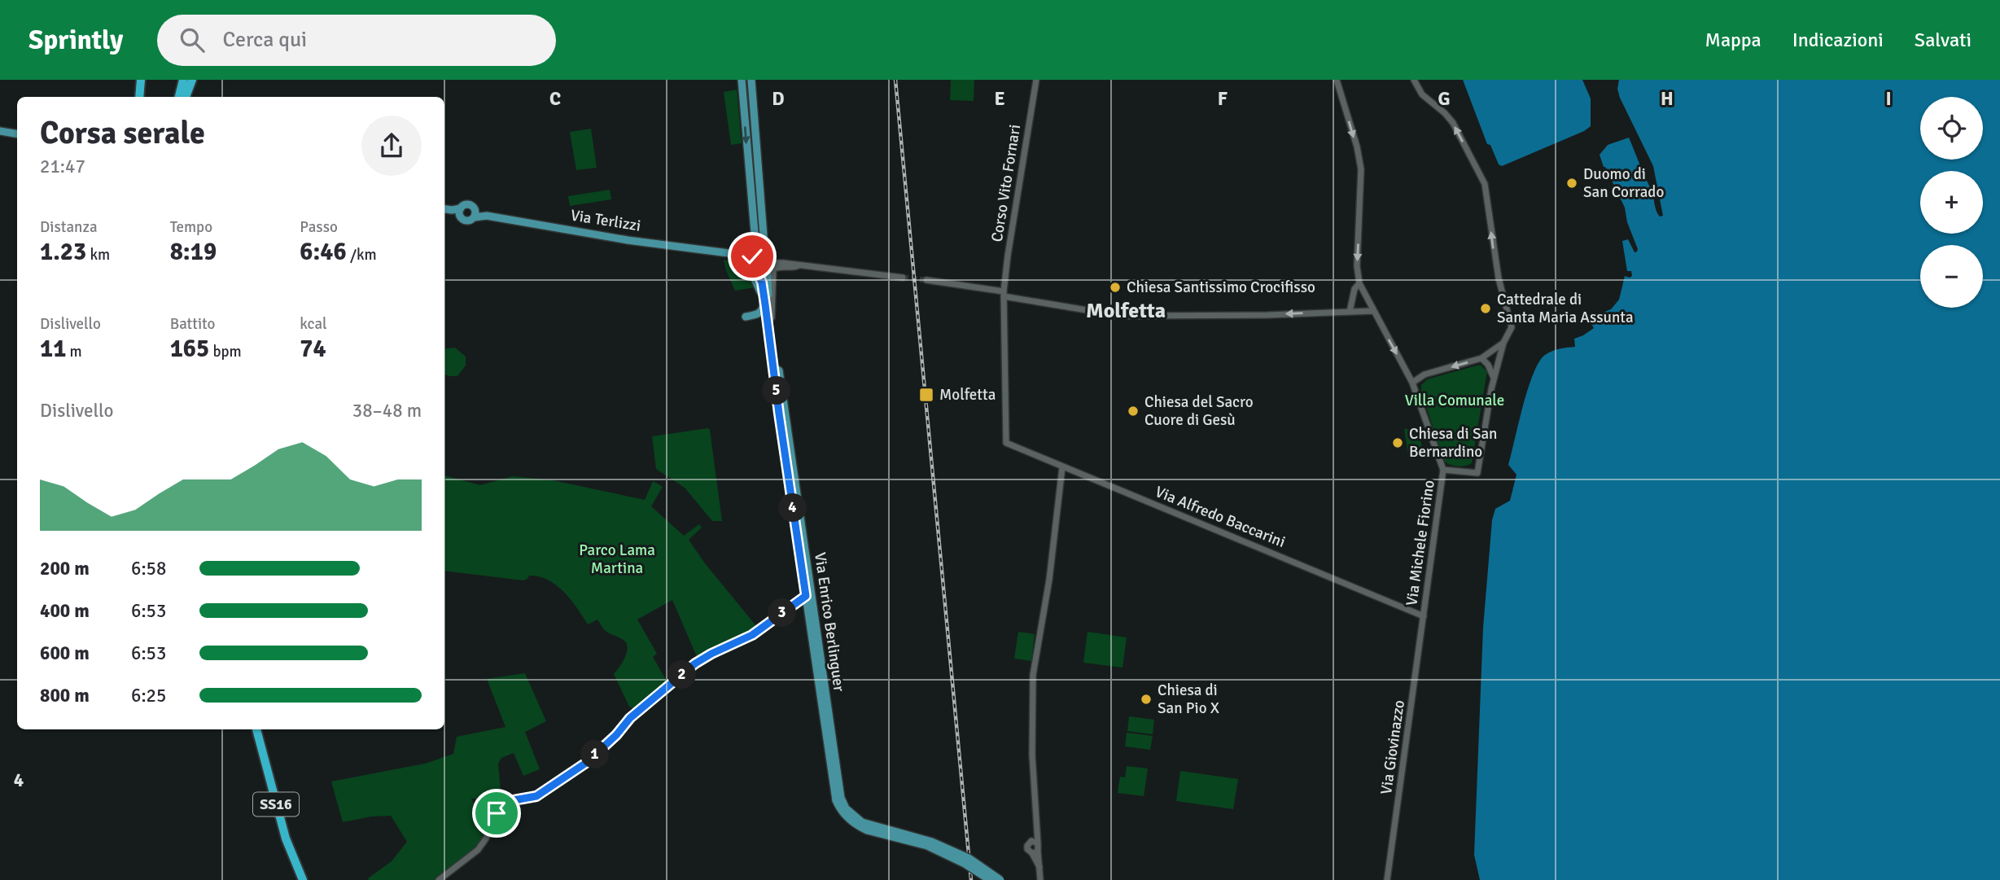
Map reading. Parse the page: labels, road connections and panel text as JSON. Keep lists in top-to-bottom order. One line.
{"streets":{"highway":["SS16"],"main road":["Via Terlizzi","Via Enrico Berlinguer"],"street":["Corso Vito Fornari","Via Alfredo Baccarini","Via Michele Fiorino","Via Giovinazzo"]},"crossings":[["Corso Vito Fornari","Via Alfredo Baccarini"],["Via Terlizzi","Via Enrico Berlinguer"],["Via Alfredo Baccarini","Via Michele Fiorino"],["Via Alfredo Baccarini","Via Giovinazzo"],["Via Michele Fiorino","Via Giovinazzo"]],"districts":["Molfetta"],"parks":["Villa Comunale","Parco Lama Martina"],"places":{"other":["Duomo di San Corrado","Chiesa Santissimo Crocifisso","Cattedrale di Santa Maria Assunta","Chiesa del Sacro Cuore di Gesù","Chiesa di San Bernardino","Chiesa di San Pio X"],"transit":["Molfetta"]},"page":{"header":"Sprintly","search":"Cerca qui","nav":["Mappa","Indicazioni","Salvati"],"map_buttons":["+","−"],"heading":["Corsa serale","21:47"],"stats":[["Distanza","1.23 km"],["Tempo","8:19"],["Passo","6:46 /km"],["Dislivello","11 m"],["Battito","165 bpm"],["kcal","74"]],"pins":["5","4","3","2","1"],"chart":["Dislivello","38–48 m"],"list":[{"name":"200 m","note":"6:58"},{"name":"400 m","note":"6:53"},{"name":"600 m","note":"6:53"},{"name":"800 m","note":"6:25"}]},"grid":{"columns":["C","D","E","F","G","H","I"],"rows":["4"]}}
